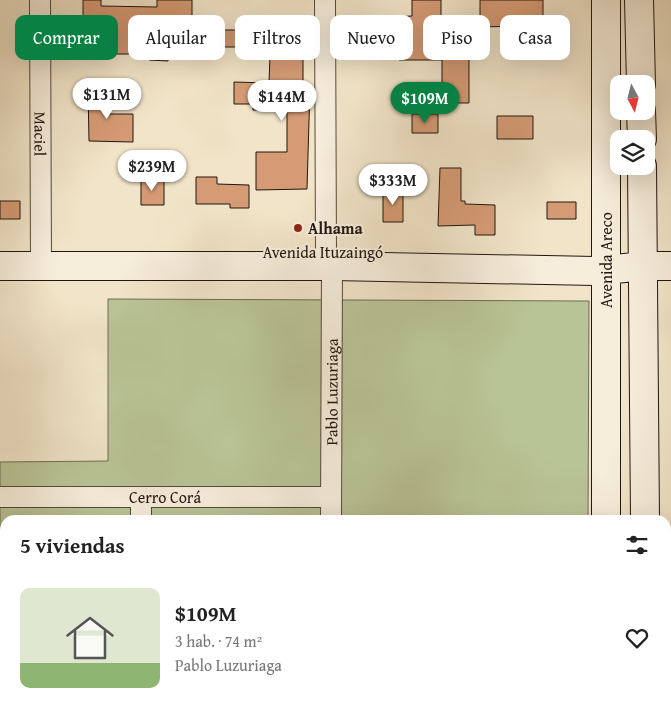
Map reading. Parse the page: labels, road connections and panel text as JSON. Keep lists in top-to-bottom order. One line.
{"streets":{"main road":["Avenida Ituzaingó","Avenida Areco"],"street":["Maciel","Pablo Luzuriaga","Cerro Corá"]},"crossings":[["Maciel","Avenida Ituzaingó"],["Avenida Ituzaingó","Avenida Areco"],["Avenida Ituzaingó","Pablo Luzuriaga"],["Pablo Luzuriaga","Cerro Corá"]],"places":["Alhama"],"north":"bottom","page":{"chip":["Comprar","Alquilar","Filtros","Nuevo","Piso","Casa"],"price":["$131M","$144M","$109M","$239M","$333M"],"heading":"5 viviendas","list":[{"name":"$109M","note":"3 hab. · 74 m² · Pablo Luzuriaga"}]}}
